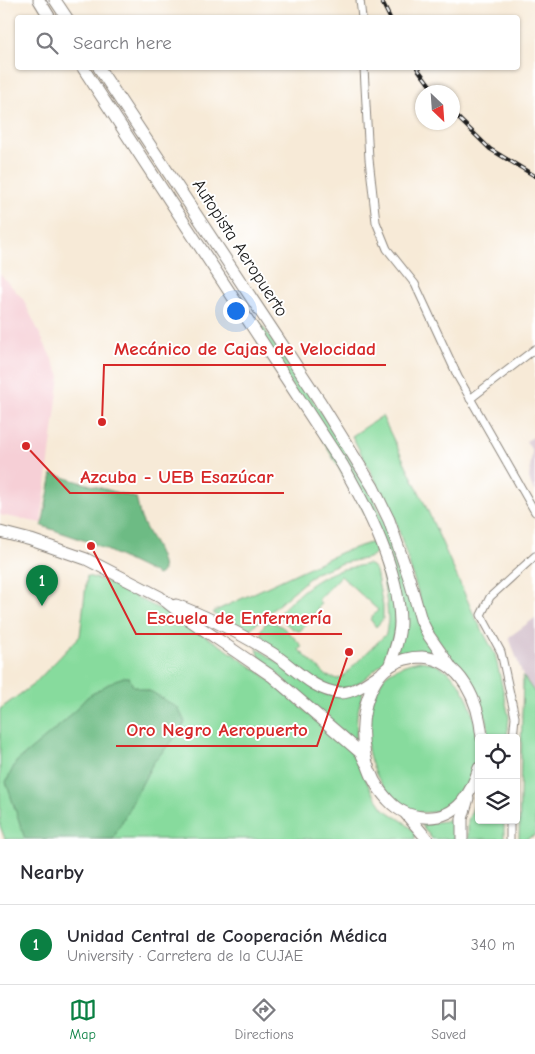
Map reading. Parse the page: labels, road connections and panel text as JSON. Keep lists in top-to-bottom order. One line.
{"streets":{"highway":["Autopista Aeropuerto"]},"places":["Mecánico de Cajas de Velocidad","Azcuba - UEB Esazúcar","Escuela de Enfermería","Oro Negro Aeropuerto"],"north":"bottom right","page":{"search":"Search here","pins":"1","heading":"Nearby","list":[{"mark":"1","name":"Unidad Central de Cooperación Médica","note":"University · Carretera de la CUJAE","value":"340 m"}],"nav":["Map","Directions","Saved"]}}
